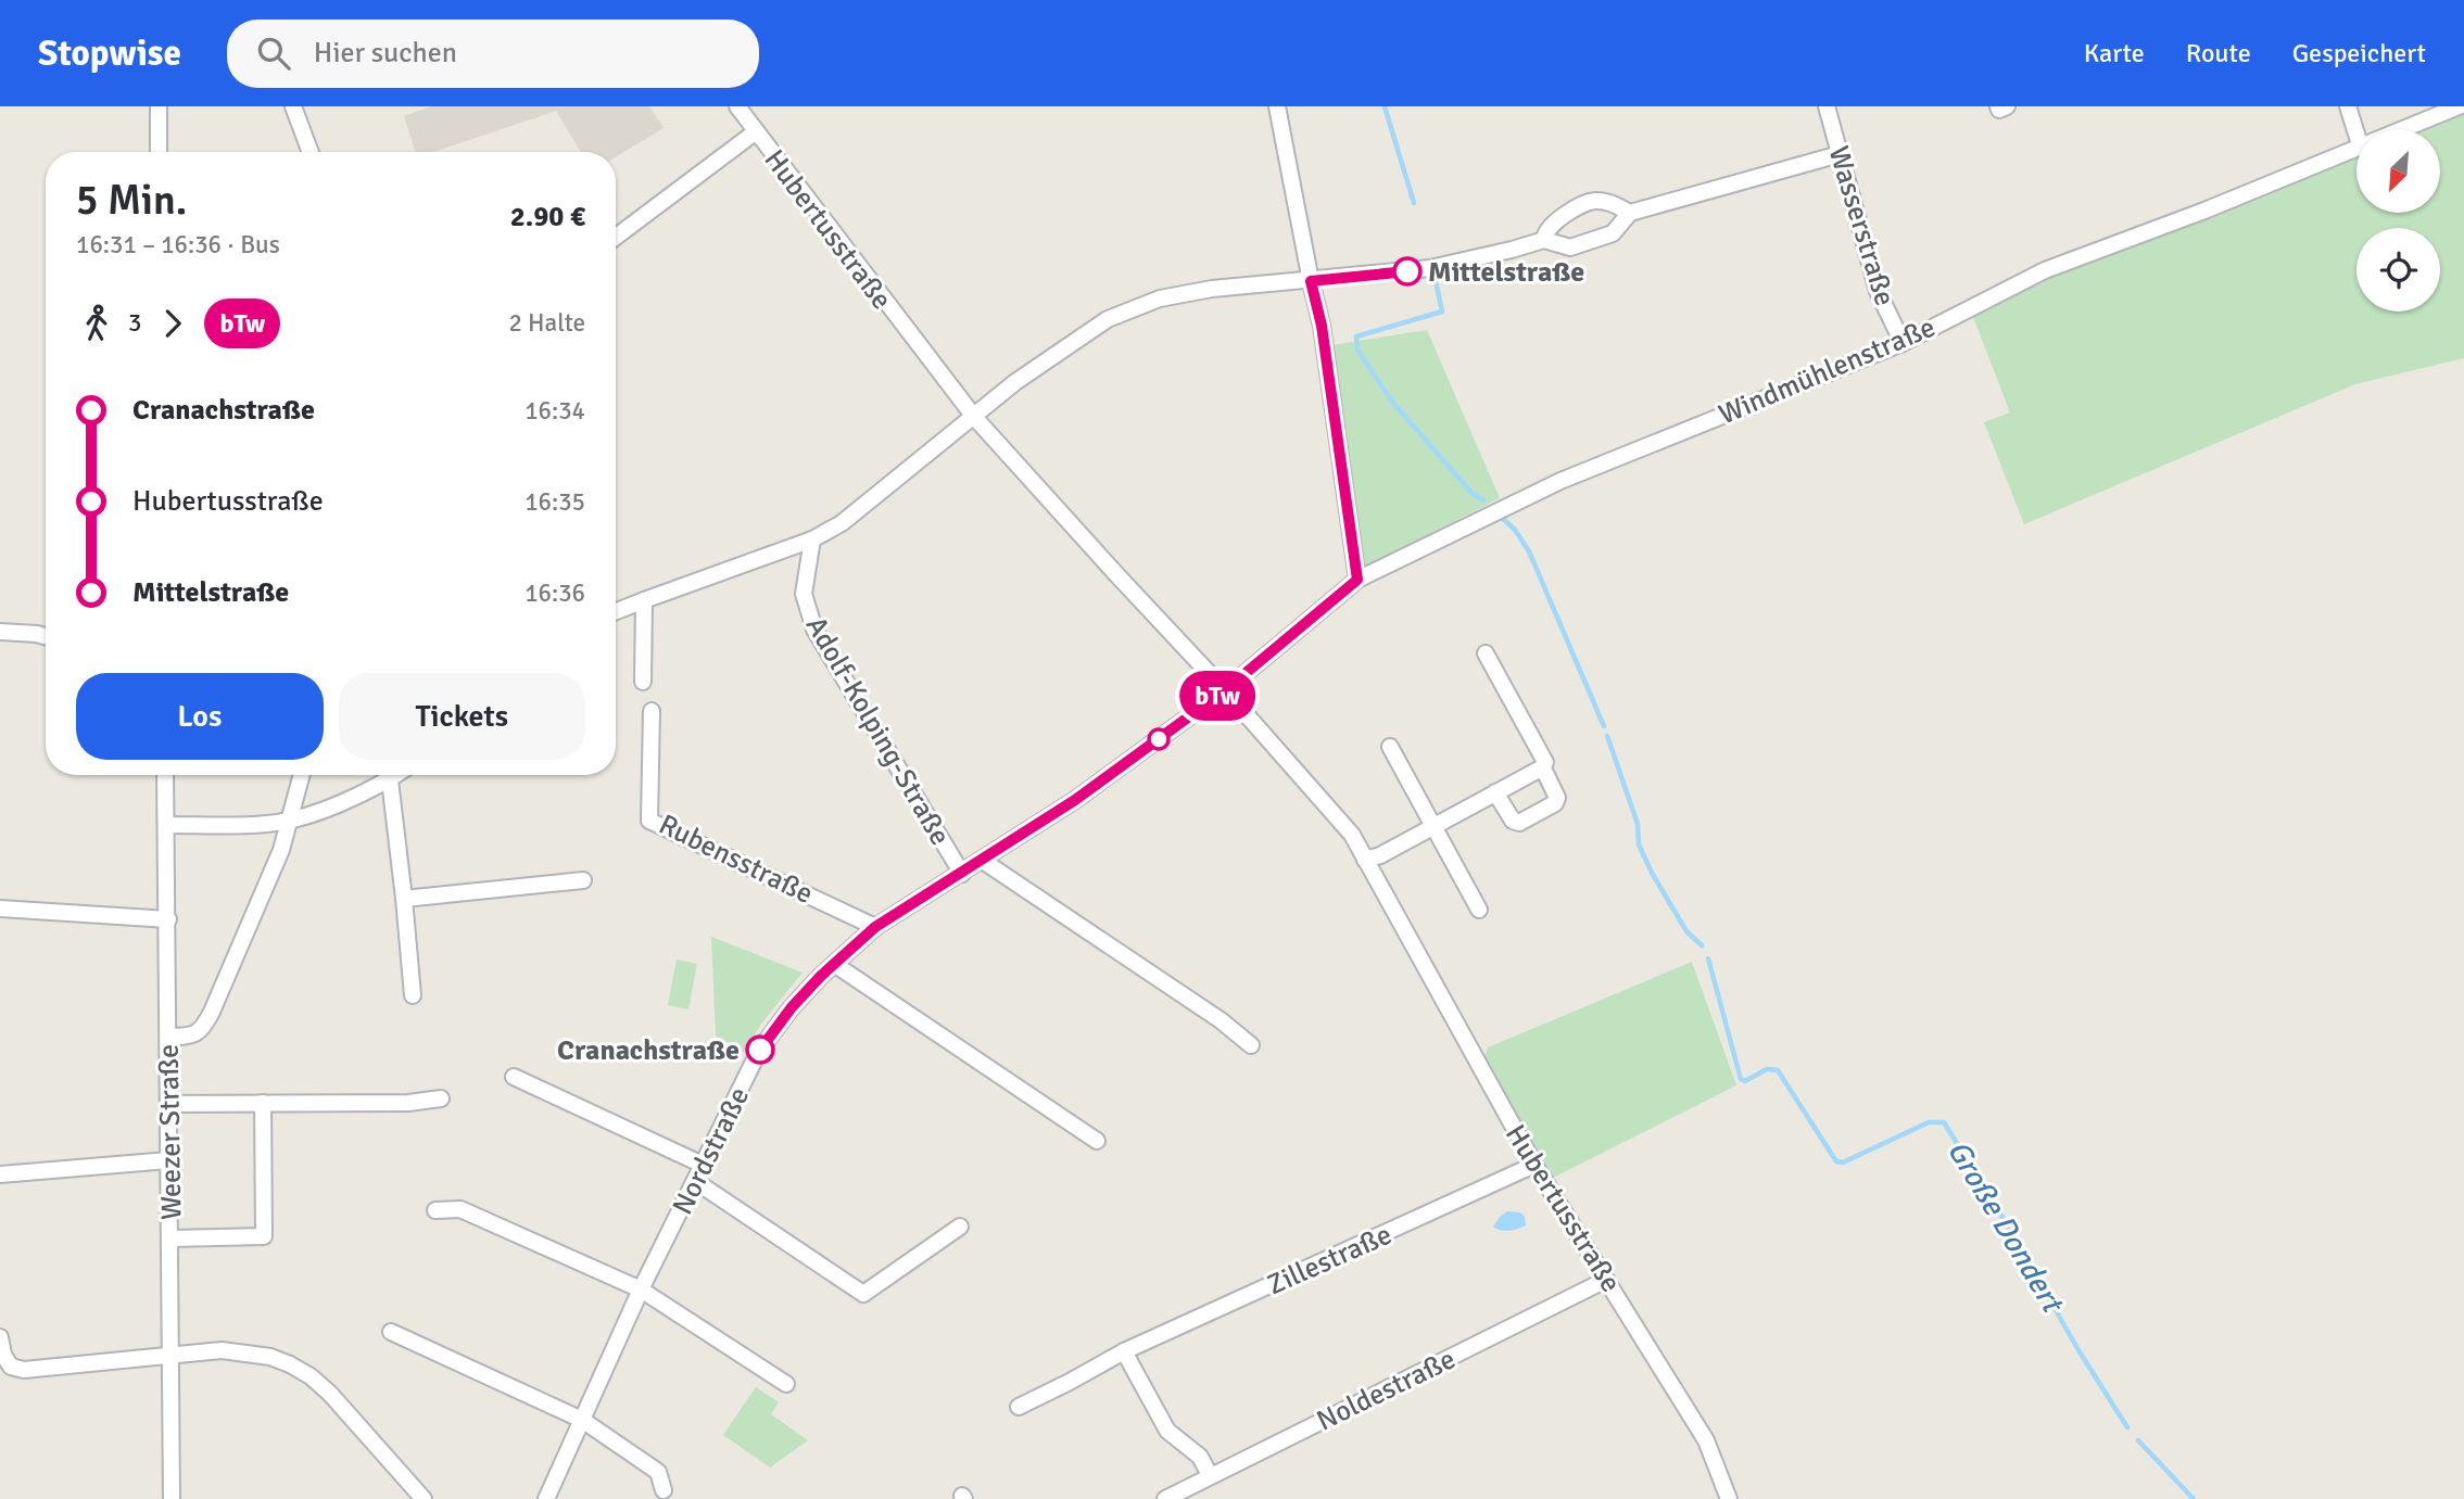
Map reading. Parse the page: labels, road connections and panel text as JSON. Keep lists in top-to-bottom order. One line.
{"streets":{"street":["Wasserstraße","Hubertusstraße","Windmühlenstraße","Adolf-Kolping-Straße","Rubensstraße","Weezer Straße","Nordstraße","Zillestraße","Noldestraße"]},"crossings":[["Wasserstraße","Windmühlenstraße"],["Hubertusstraße","Windmühlenstraße"],["Hubertusstraße","Nordstraße"],["Hubertusstraße","Zillestraße"],["Hubertusstraße","Noldestraße"],["Windmühlenstraße","Nordstraße"],["Adolf-Kolping-Straße","Nordstraße"],["Rubensstraße","Nordstraße"]],"water":["Große Dondert"],"places":["Mittelstraße","Cranachstraße"],"lines":["bus line bTw"],"north":"bottom left","page":{"header":"Stopwise","search":"Hier suchen","nav":["Karte","Route","Gespeichert"],"on_map":"bTw","heading":["5 Min.","16:31 – 16:36 · Bus","2.90 €"],"legs":["3","bTw","2 Halte"],"list":[{"name":"Cranachstraße","value":"16:34"},{"name":"Hubertusstraße","value":"16:35"},{"name":"Mittelstraße","value":"16:36"}],"buttons":["Los","Tickets"]}}
